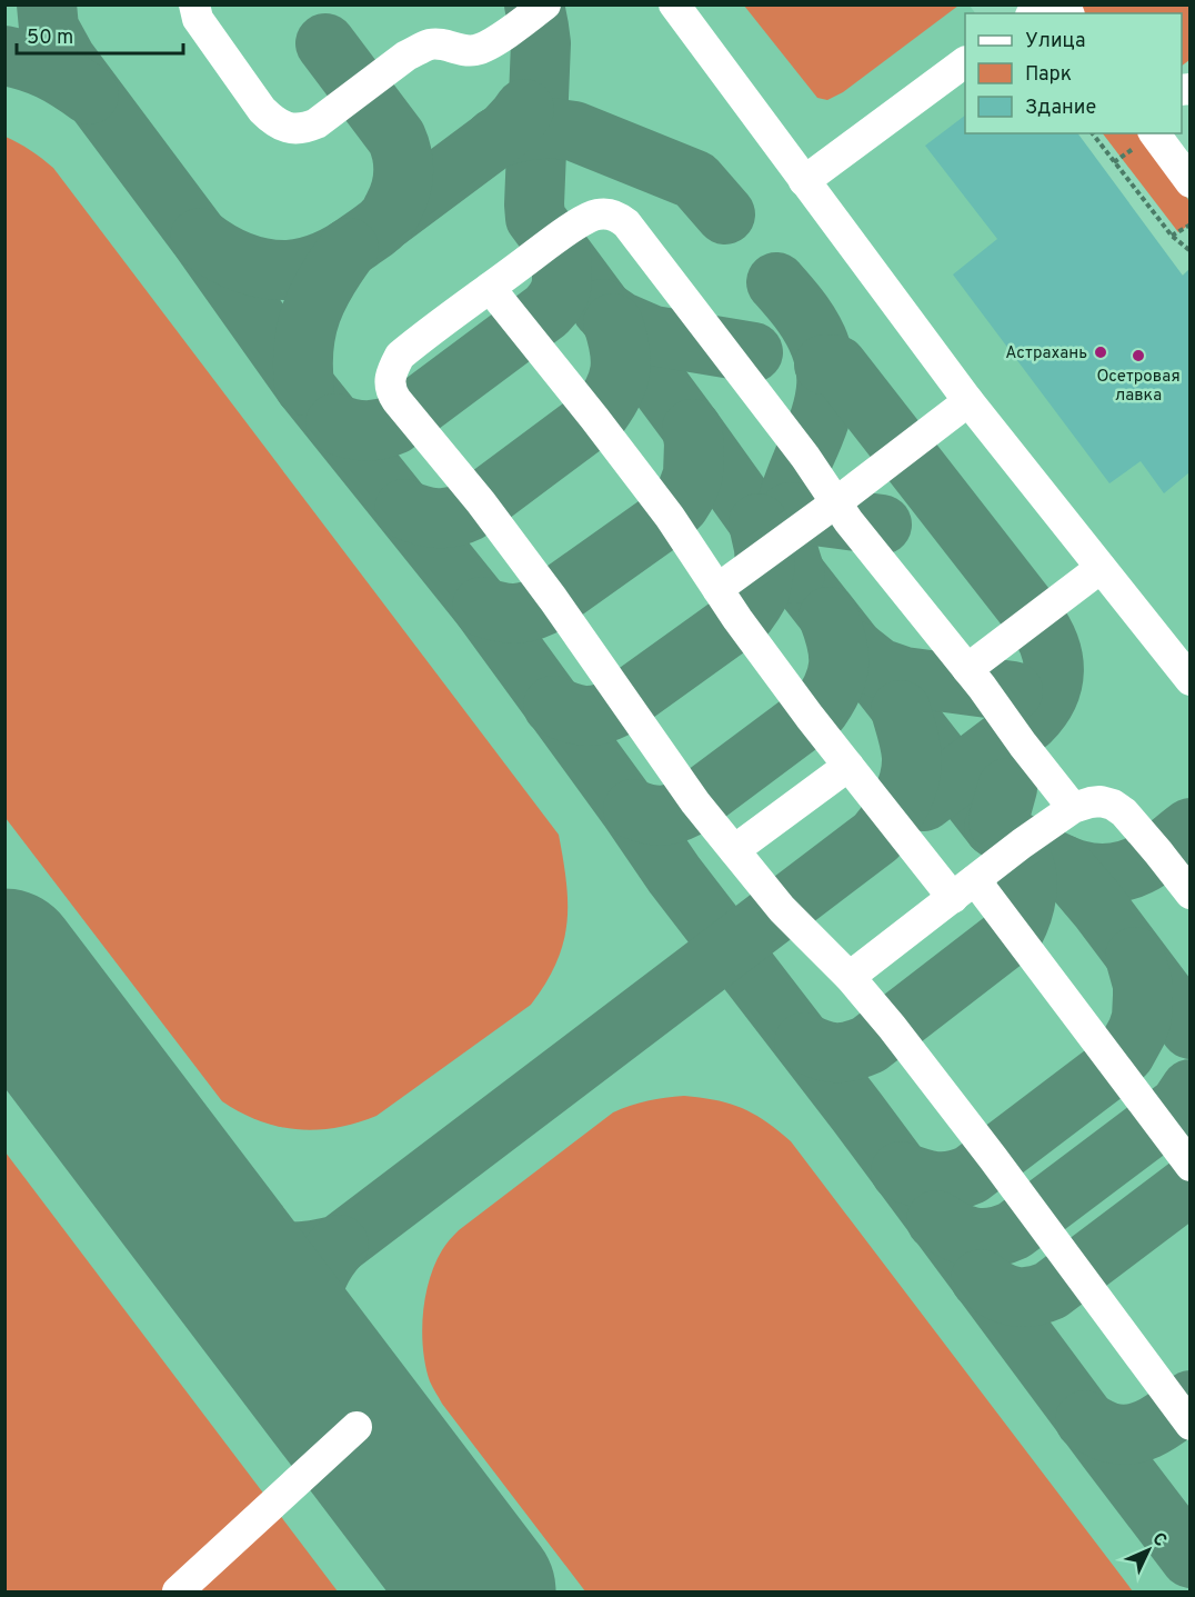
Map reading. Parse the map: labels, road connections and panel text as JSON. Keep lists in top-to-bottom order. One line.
{"places":["Астрахань","Осетровая лавка"],"legend":["Улица","Парк","Здание"],"scale_bar":"50 m","north":"top right"}
